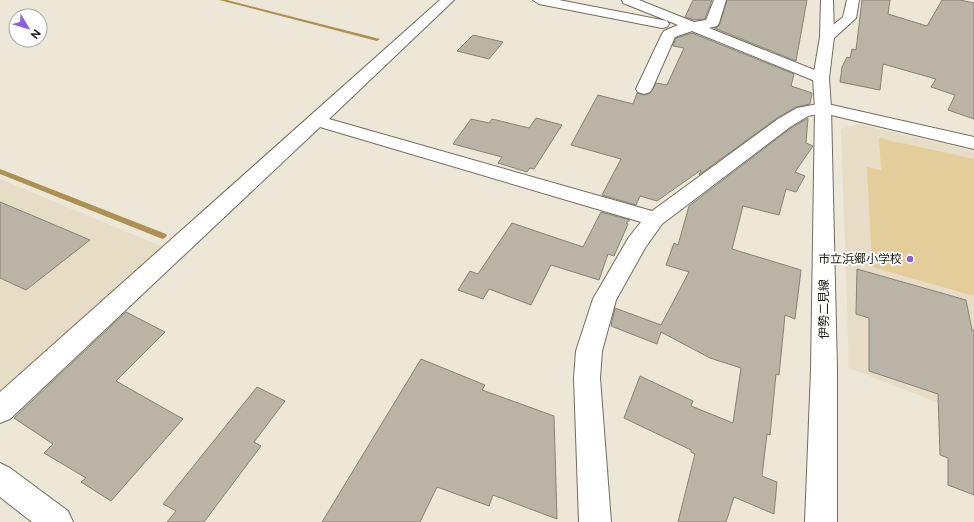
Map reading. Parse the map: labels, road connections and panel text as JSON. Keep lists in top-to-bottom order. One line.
{"streets":{"street":["伊勢二見線"]},"places":["市立浜郷小学校"],"north":"bottom right"}
